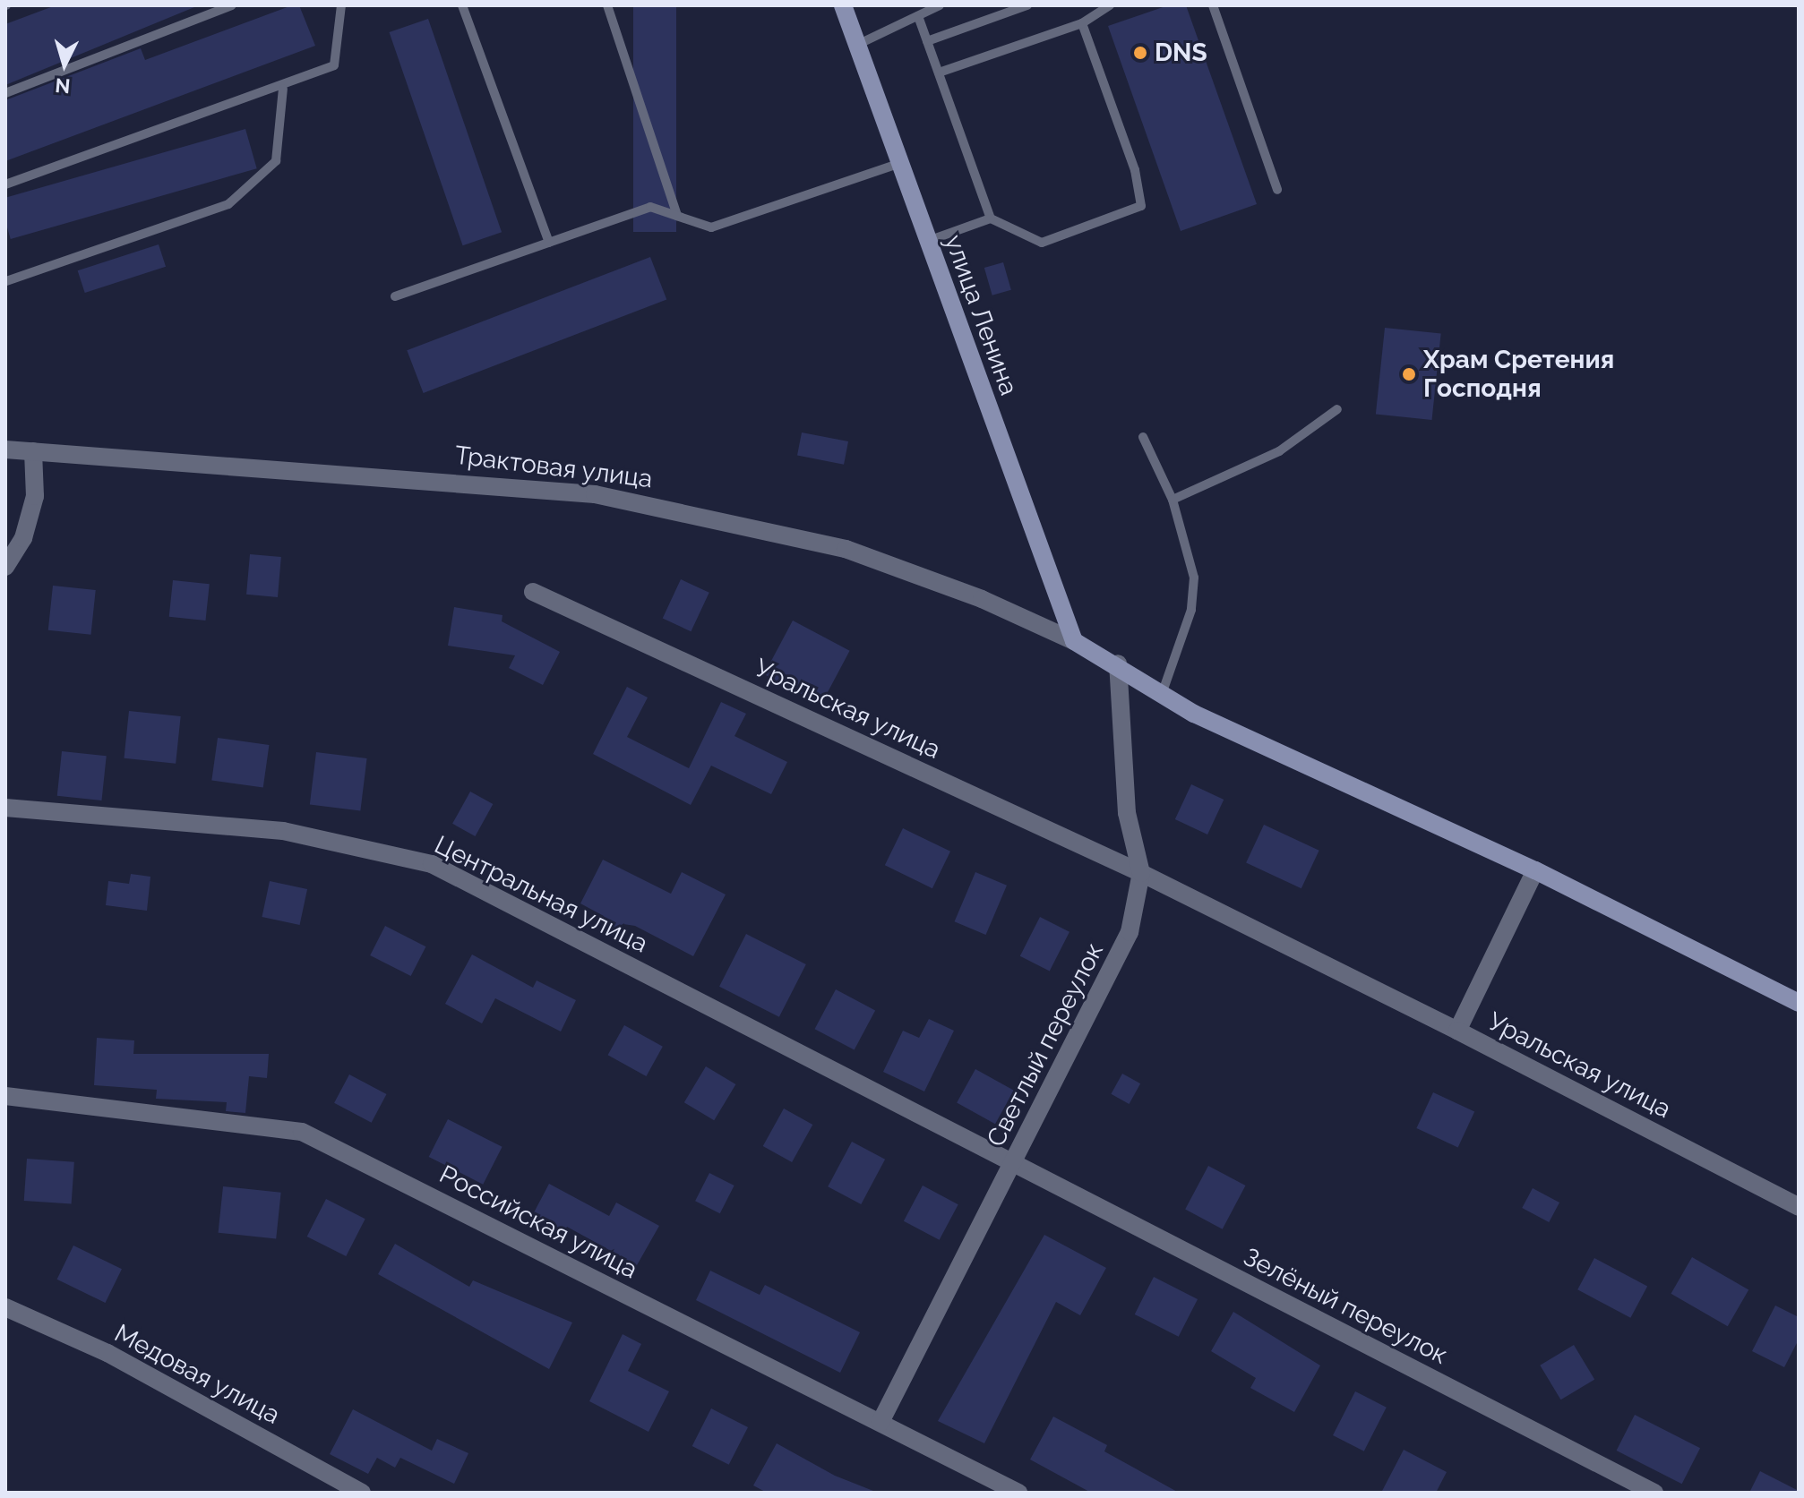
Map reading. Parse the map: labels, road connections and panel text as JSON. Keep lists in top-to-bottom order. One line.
{"streets":{"main road":["улица Ленина"],"street":["Трактовая улица","Уральская улица","Центральная улица","Светлый переулок","Российская улица","Зелёный переулок","Медовая улица"]},"crossings":[["улица Ленина","Трактовая улица"],["Уральская улица","Светлый переулок"],["Центральная улица","Светлый переулок"],["Центральная улица","Зелёный переулок"],["Светлый переулок","Российская улица"],["Светлый переулок","Зелёный переулок"]],"places":["DNS","Храм Сретения Господня"],"north":"bottom"}
